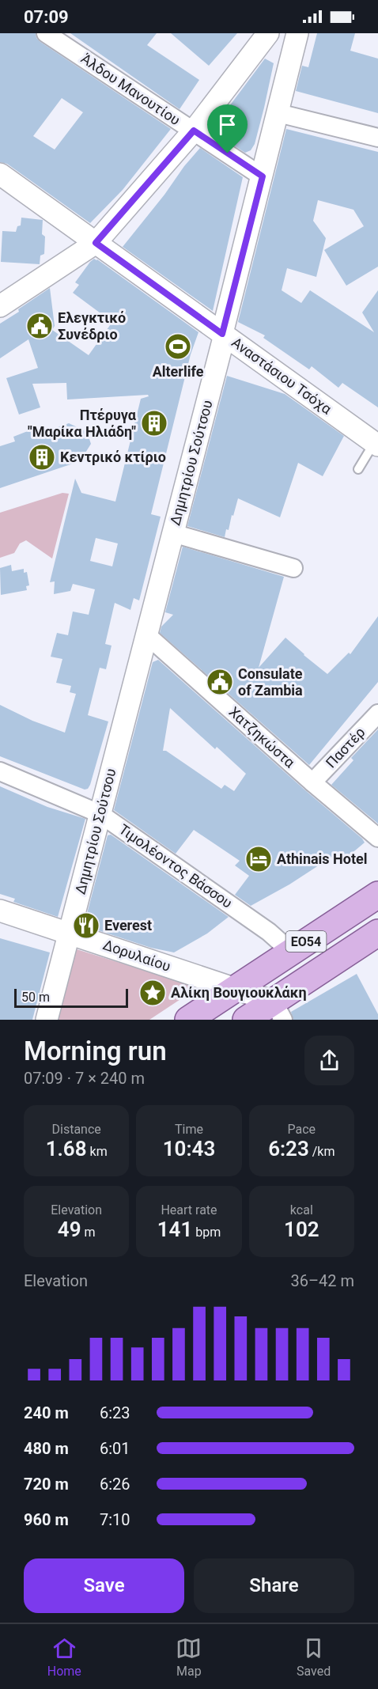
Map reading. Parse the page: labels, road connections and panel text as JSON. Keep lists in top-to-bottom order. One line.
{"streets":{"main road":["ΕΟ54"],"street":["Άλδου Μανουτίου","Αναστάσιου Τσόχα","Δημητρίου Σούτσου","Χατζηκώστα","Παστέρ","Τιμολέοντος Βάσσου","Δορυλαίου"]},"crossings":[["Άλδου Μανουτίου","Δημητρίου Σούτσου"],["Αναστάσιου Τσόχα","Δημητρίου Σούτσου"],["Δημητρίου Σούτσου","Χατζηκώστα"],["Δημητρίου Σούτσου","Τιμολέοντος Βάσσου"],["Δημητρίου Σούτσου","Δορυλαίου"],["Χατζηκώστα","Παστέρ"],["Τιμολέοντος Βάσσου","ΕΟ54"],["ΕΟ54","Δορυλαίου"]],"places":{"public building":["Ελεγκτικό Συνέδριο","Consulate of Zambia"],"sports":["Alterlife"],"building":["Πτέρυγα \"Μαρίκα Ηλιάδη\"","Κεντρικό κτίριο"],"hotel":["Athinais Hotel"],"restaurant":["Everest"],"place":["Αλίκη Βουγιουκλάκη"]},"scale_bar":"50 m","page":{"status":"07:09","scale":"50 m","heading":["Morning run","07:09 · 7 × 240 m"],"stats":[["Distance","1.68 km"],["Time","10:43"],["Pace","6:23 /km"],["Elevation","49 m"],["Heart rate","141 bpm"],["kcal","102"]],"chart":["Elevation","36–42 m"],"list":[{"name":"240 m","note":"6:23"},{"name":"480 m","note":"6:01"},{"name":"720 m","note":"6:26"},{"name":"960 m","note":"7:10"}],"buttons":["Save","Share"],"tabs":["Home","Map","Saved"]}}
